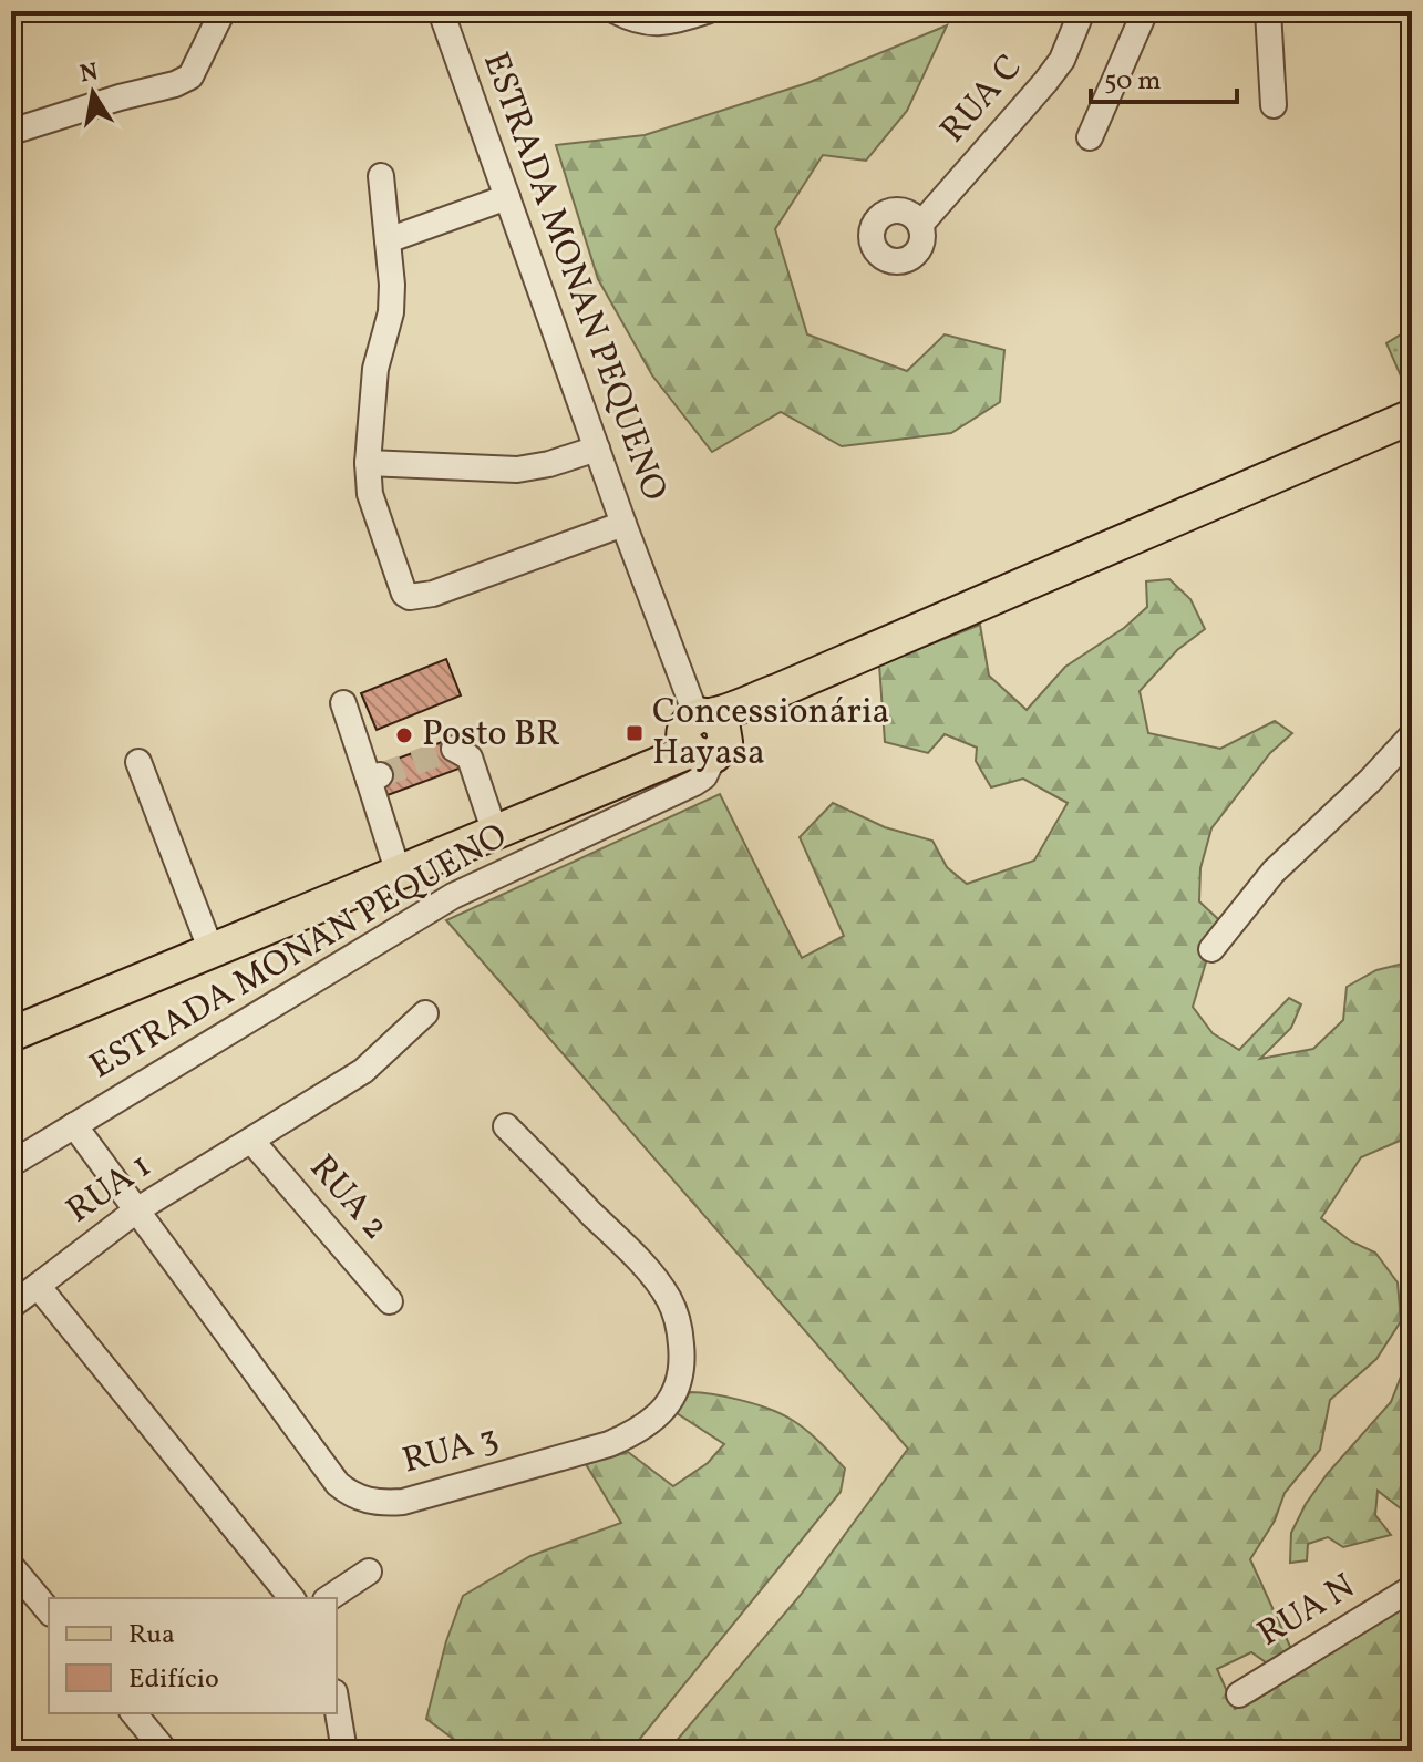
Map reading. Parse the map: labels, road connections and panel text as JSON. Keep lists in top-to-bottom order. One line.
{"streets":{"street":["RUA C","ESTRADA MONAN PEQUENO","RUA 1","RUA 2","RUA 3","RUA N"]},"crossings":[["ESTRADA MONAN PEQUENO","RUA 3"],["RUA 1","RUA 2"],["RUA 1","RUA 3"]],"places":{"transit":["Concessionária Hayasa"],"other":["Posto BR"]},"legend":["Rua","Edifício"],"scale_bar":"50 m","north":"top"}
